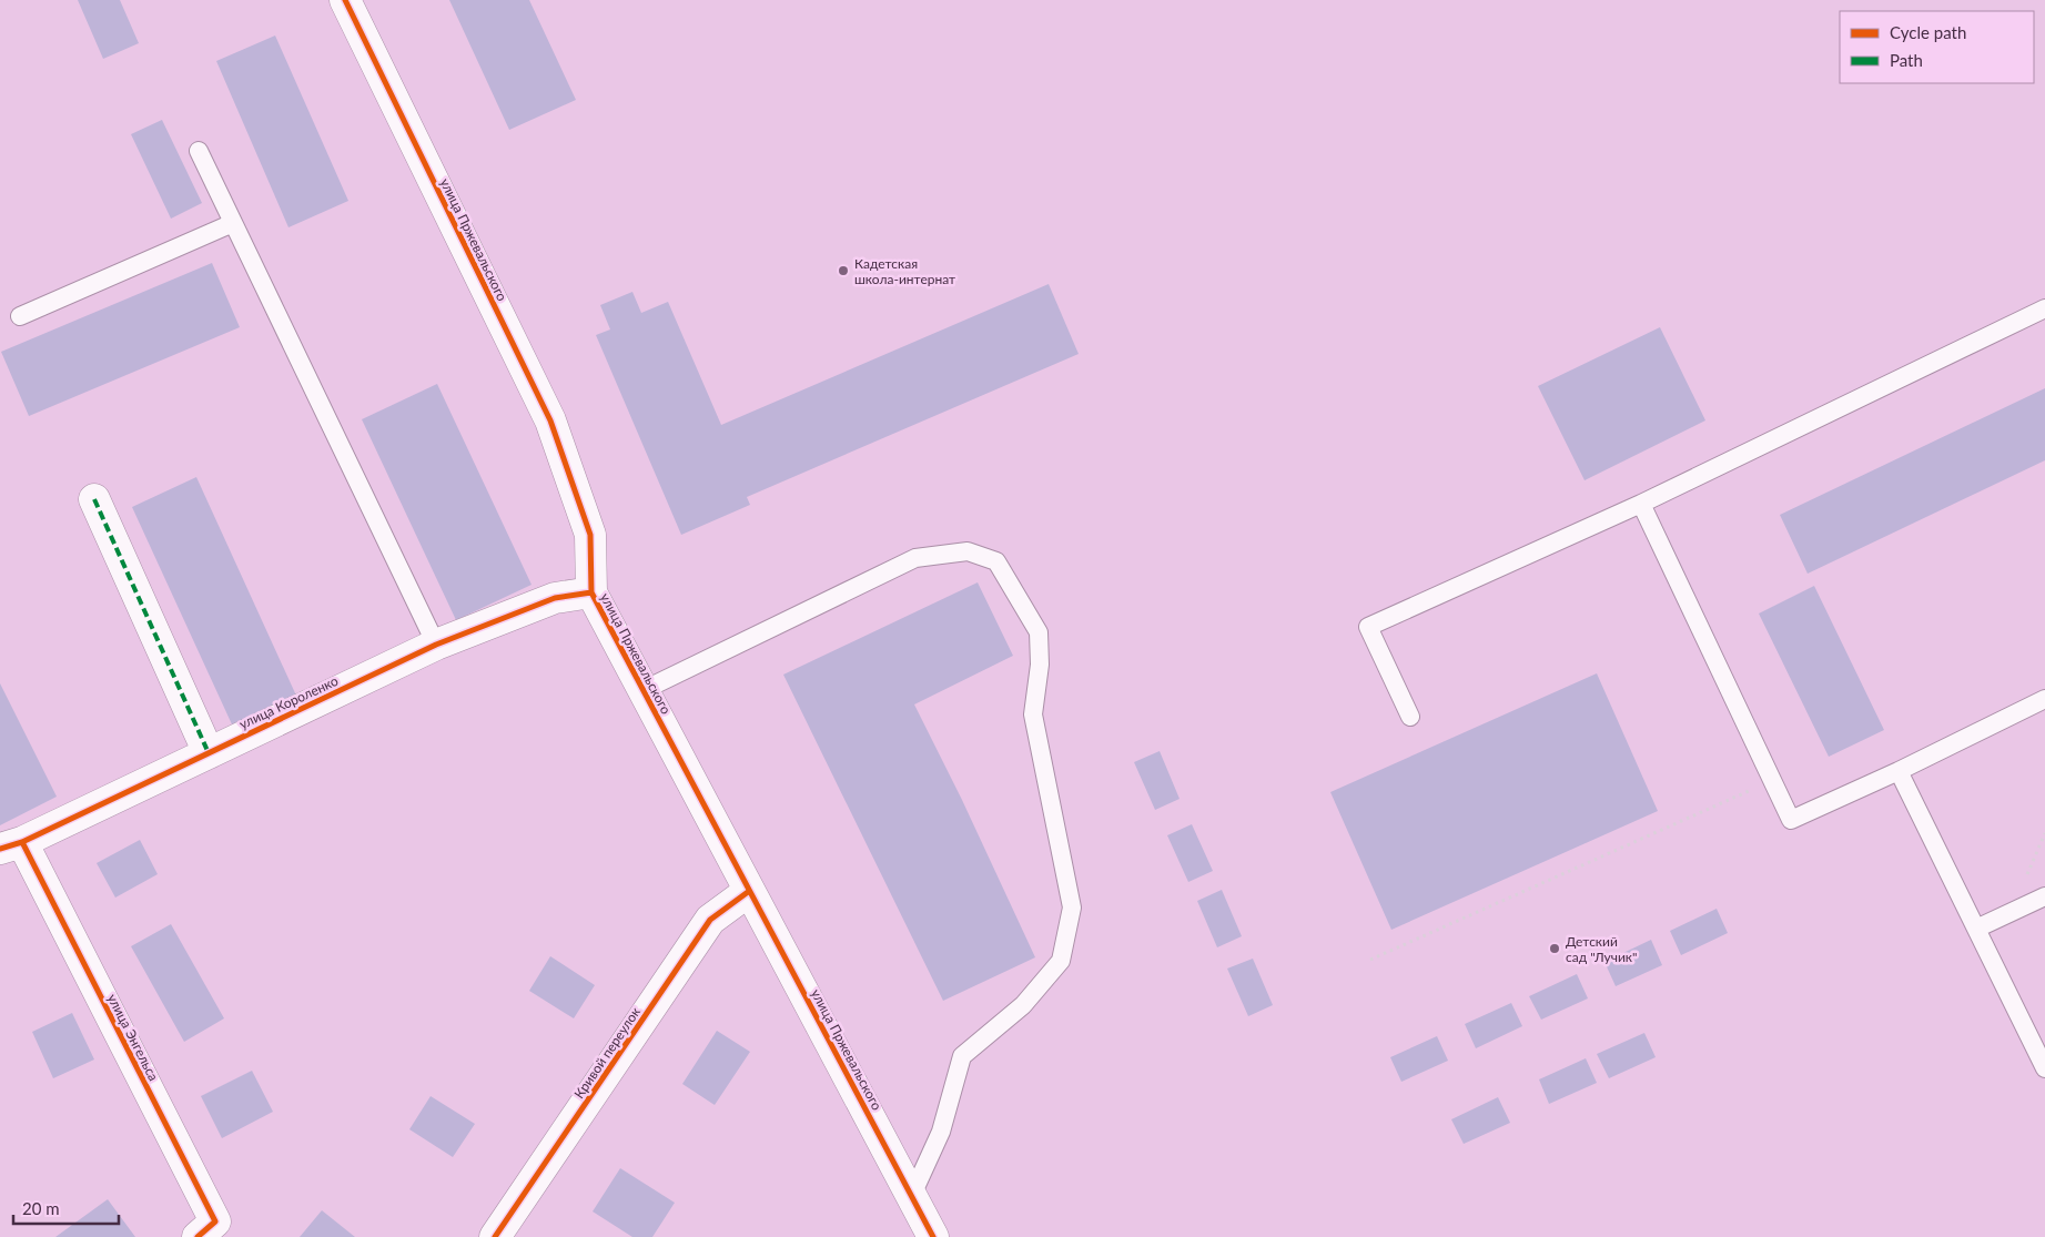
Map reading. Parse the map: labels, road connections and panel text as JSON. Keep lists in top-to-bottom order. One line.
{"streets":{"street":["улица Пржевальского","улица Короленко","улица Энгельса","Кривой переулок"]},"crossings":[["улица Пржевальского","улица Короленко"],["улица Пржевальского","Кривой переулок"],["улица Короленко","улица Энгельса"]],"places":["Кадетская школа-интернат","Детский сад \"Лучик\""],"legend":["Cycle path","Path"],"scale_bar":"20 m"}
